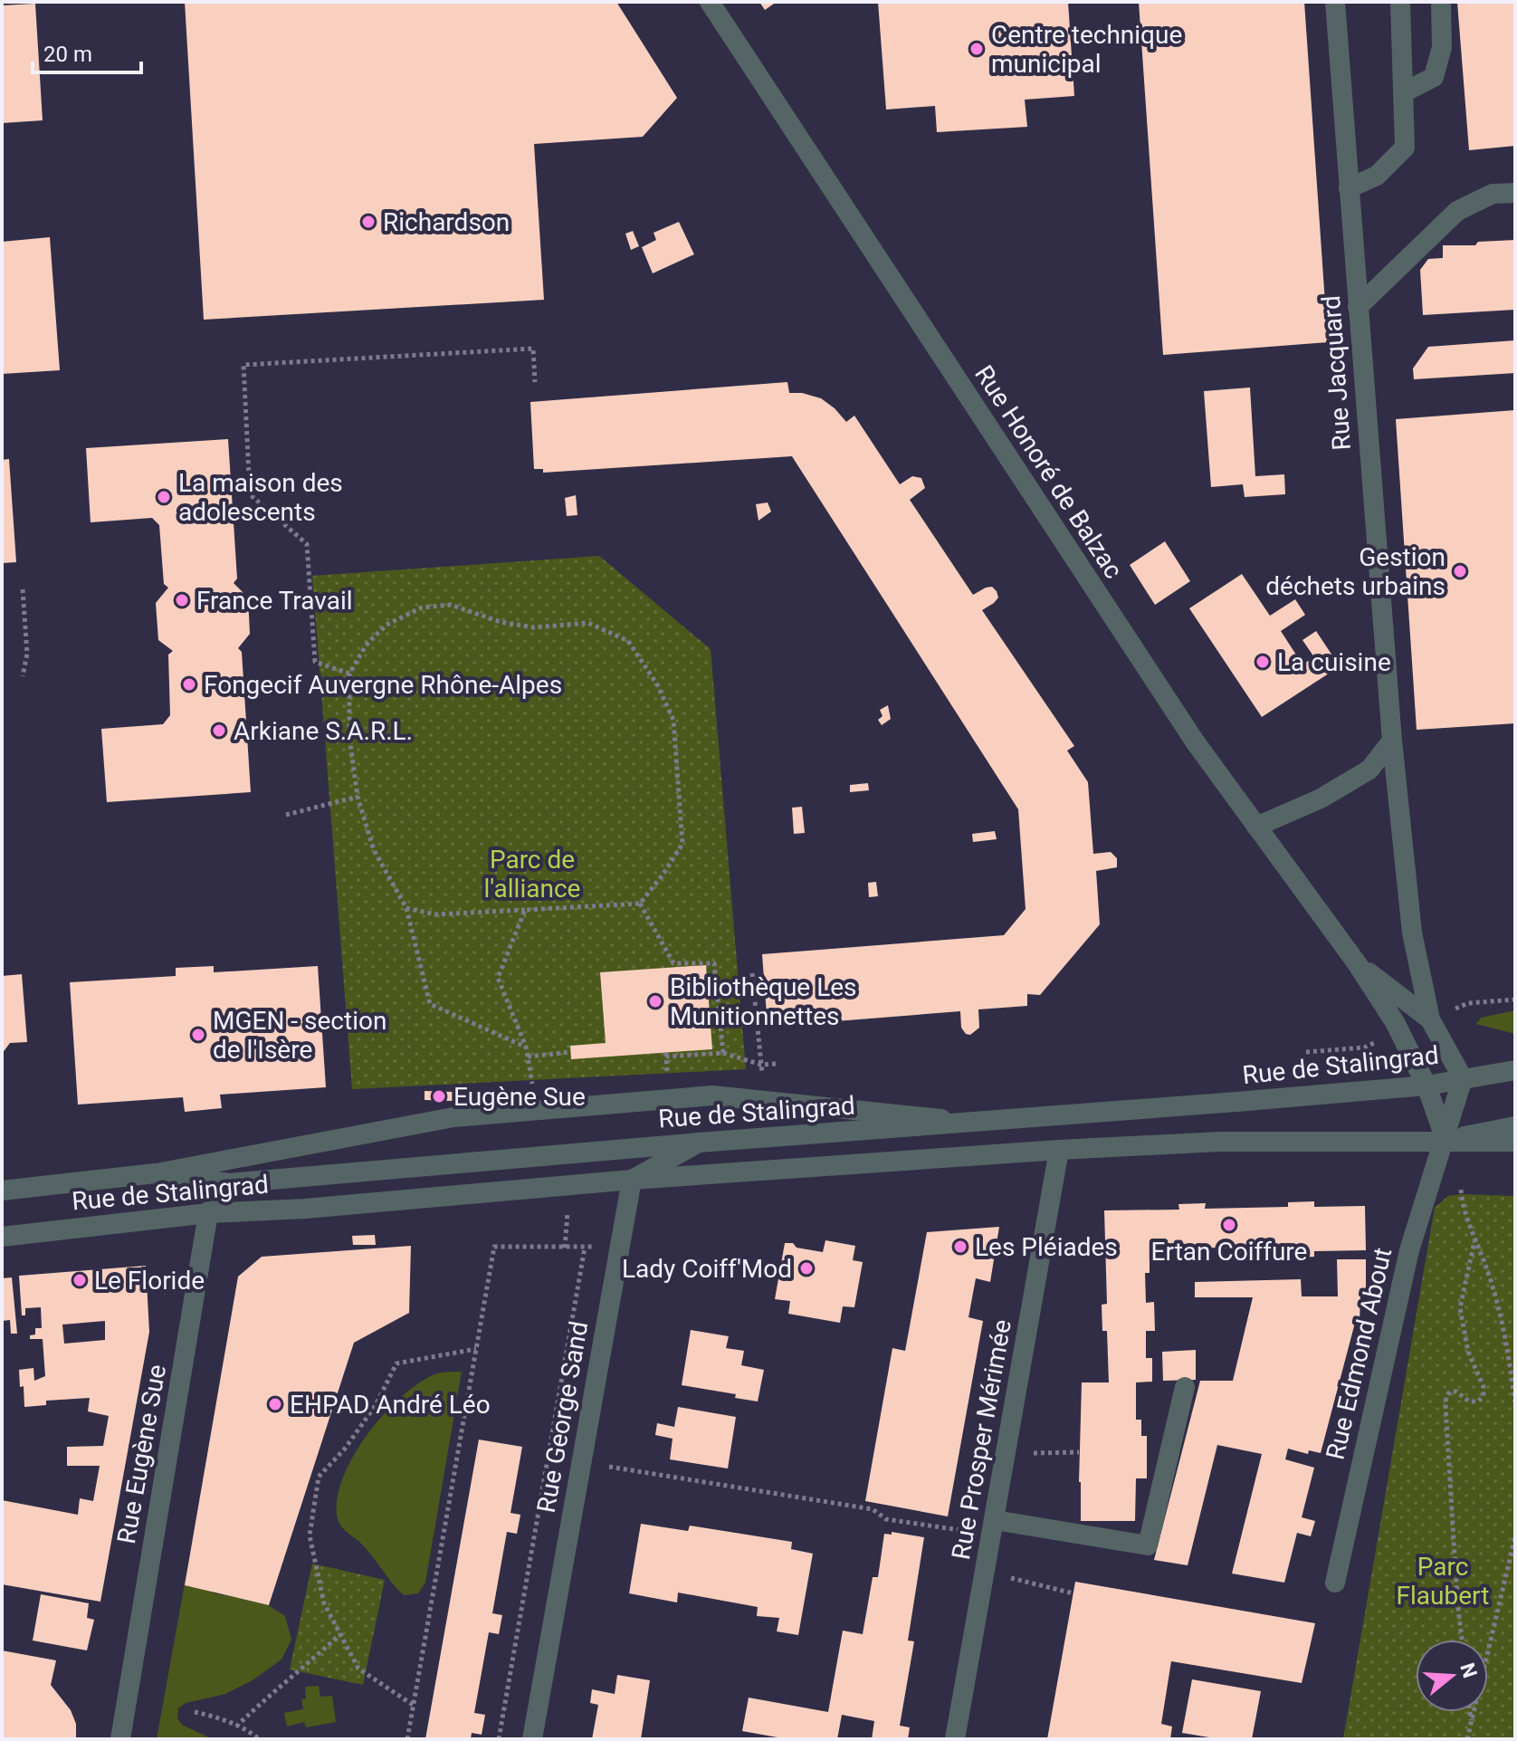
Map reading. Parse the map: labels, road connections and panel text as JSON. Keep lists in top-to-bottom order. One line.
{"streets":{"street":["Rue Jacquard","Rue Honoré de Balzac","Rue de Stalingrad","Rue Edmond About","Rue George Sand","Rue Prosper Mérimée","Rue Eugène Sue"]},"crossings":[["Rue Jacquard","Rue Honoré de Balzac"],["Rue Honoré de Balzac","Rue de Stalingrad"],["Rue Honoré de Balzac","Rue Edmond About"],["Rue de Stalingrad","Rue Edmond About"],["Rue de Stalingrad","Rue George Sand"],["Rue de Stalingrad","Rue Prosper Mérimée"],["Rue de Stalingrad","Rue Eugène Sue"]],"parks":["Parc de l'alliance","Parc Flaubert"],"places":["Centre technique municipal","Richardson","La maison des adolescents","Gestion déchets urbains","France Travail","La cuisine","Fongecif Auvergne Rhône-Alpes","Arkiane S.A.R.L.","Bibliothèque Les Munitionnettes","MGEN - section de l'Isère","Eugène Sue","Ertan Coiffure","Les Pléiades","Lady Coiff'Mod","Le Floride","EHPAD André Léo"],"scale_bar":"20 m","north":"right"}
